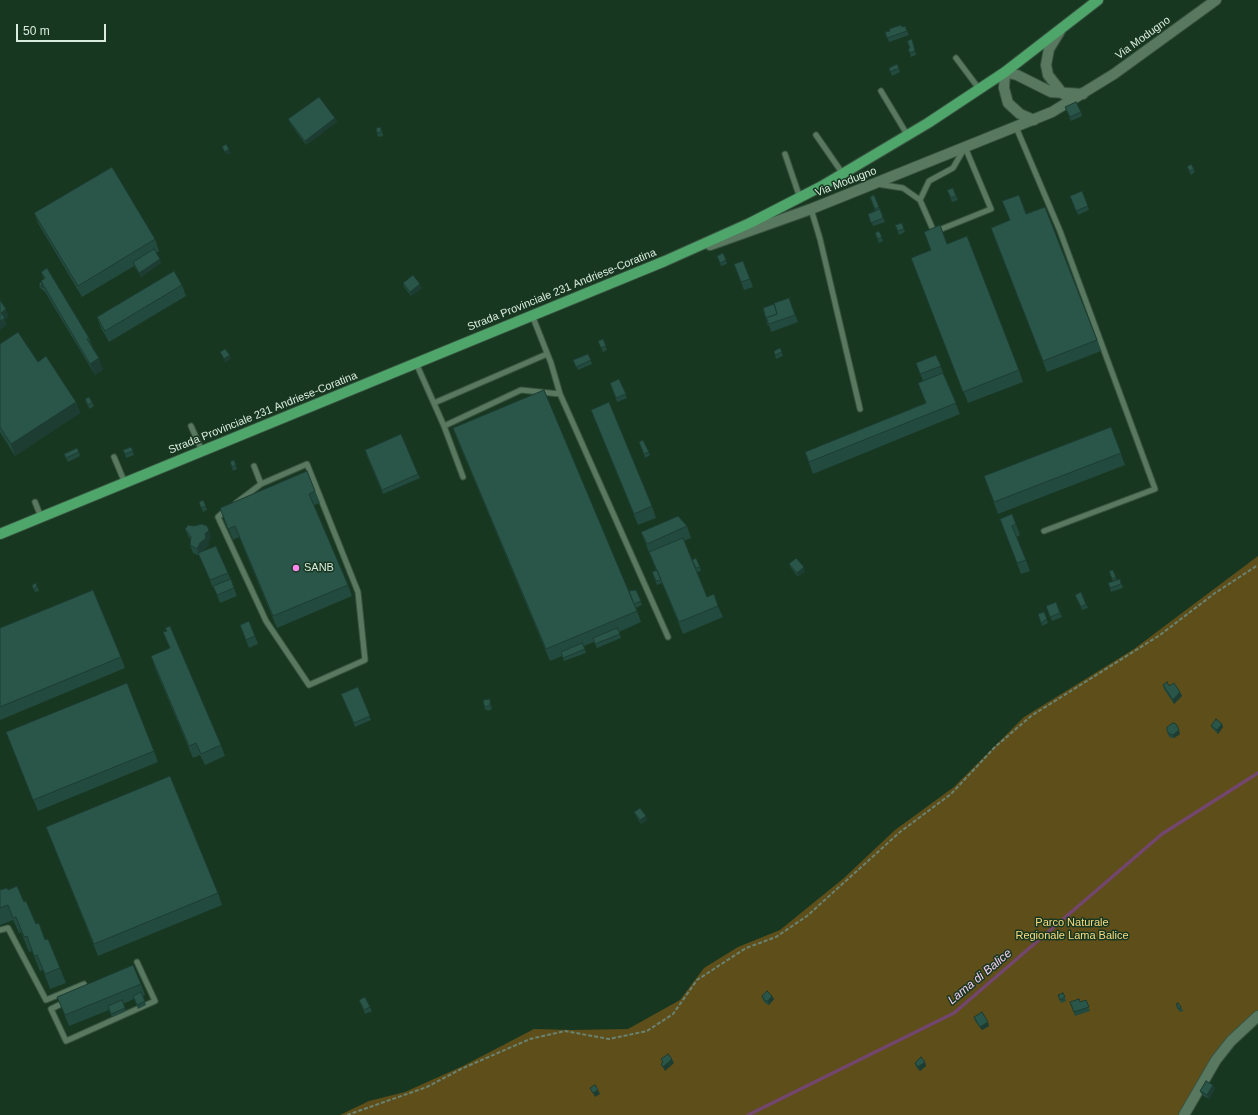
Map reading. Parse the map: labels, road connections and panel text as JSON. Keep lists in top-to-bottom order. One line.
{"streets":{"main road":["Strada Provinciale 231 Andriese-Coratina"],"street":["Via Modugno"]},"crossings":[["Via Modugno","Strada Provinciale 231 Andriese-Coratina"]],"water":["Lama di Balice"],"parks":["Parco Naturale Regionale Lama Balice"],"places":["SANB"],"scale_bar":"50 m"}
